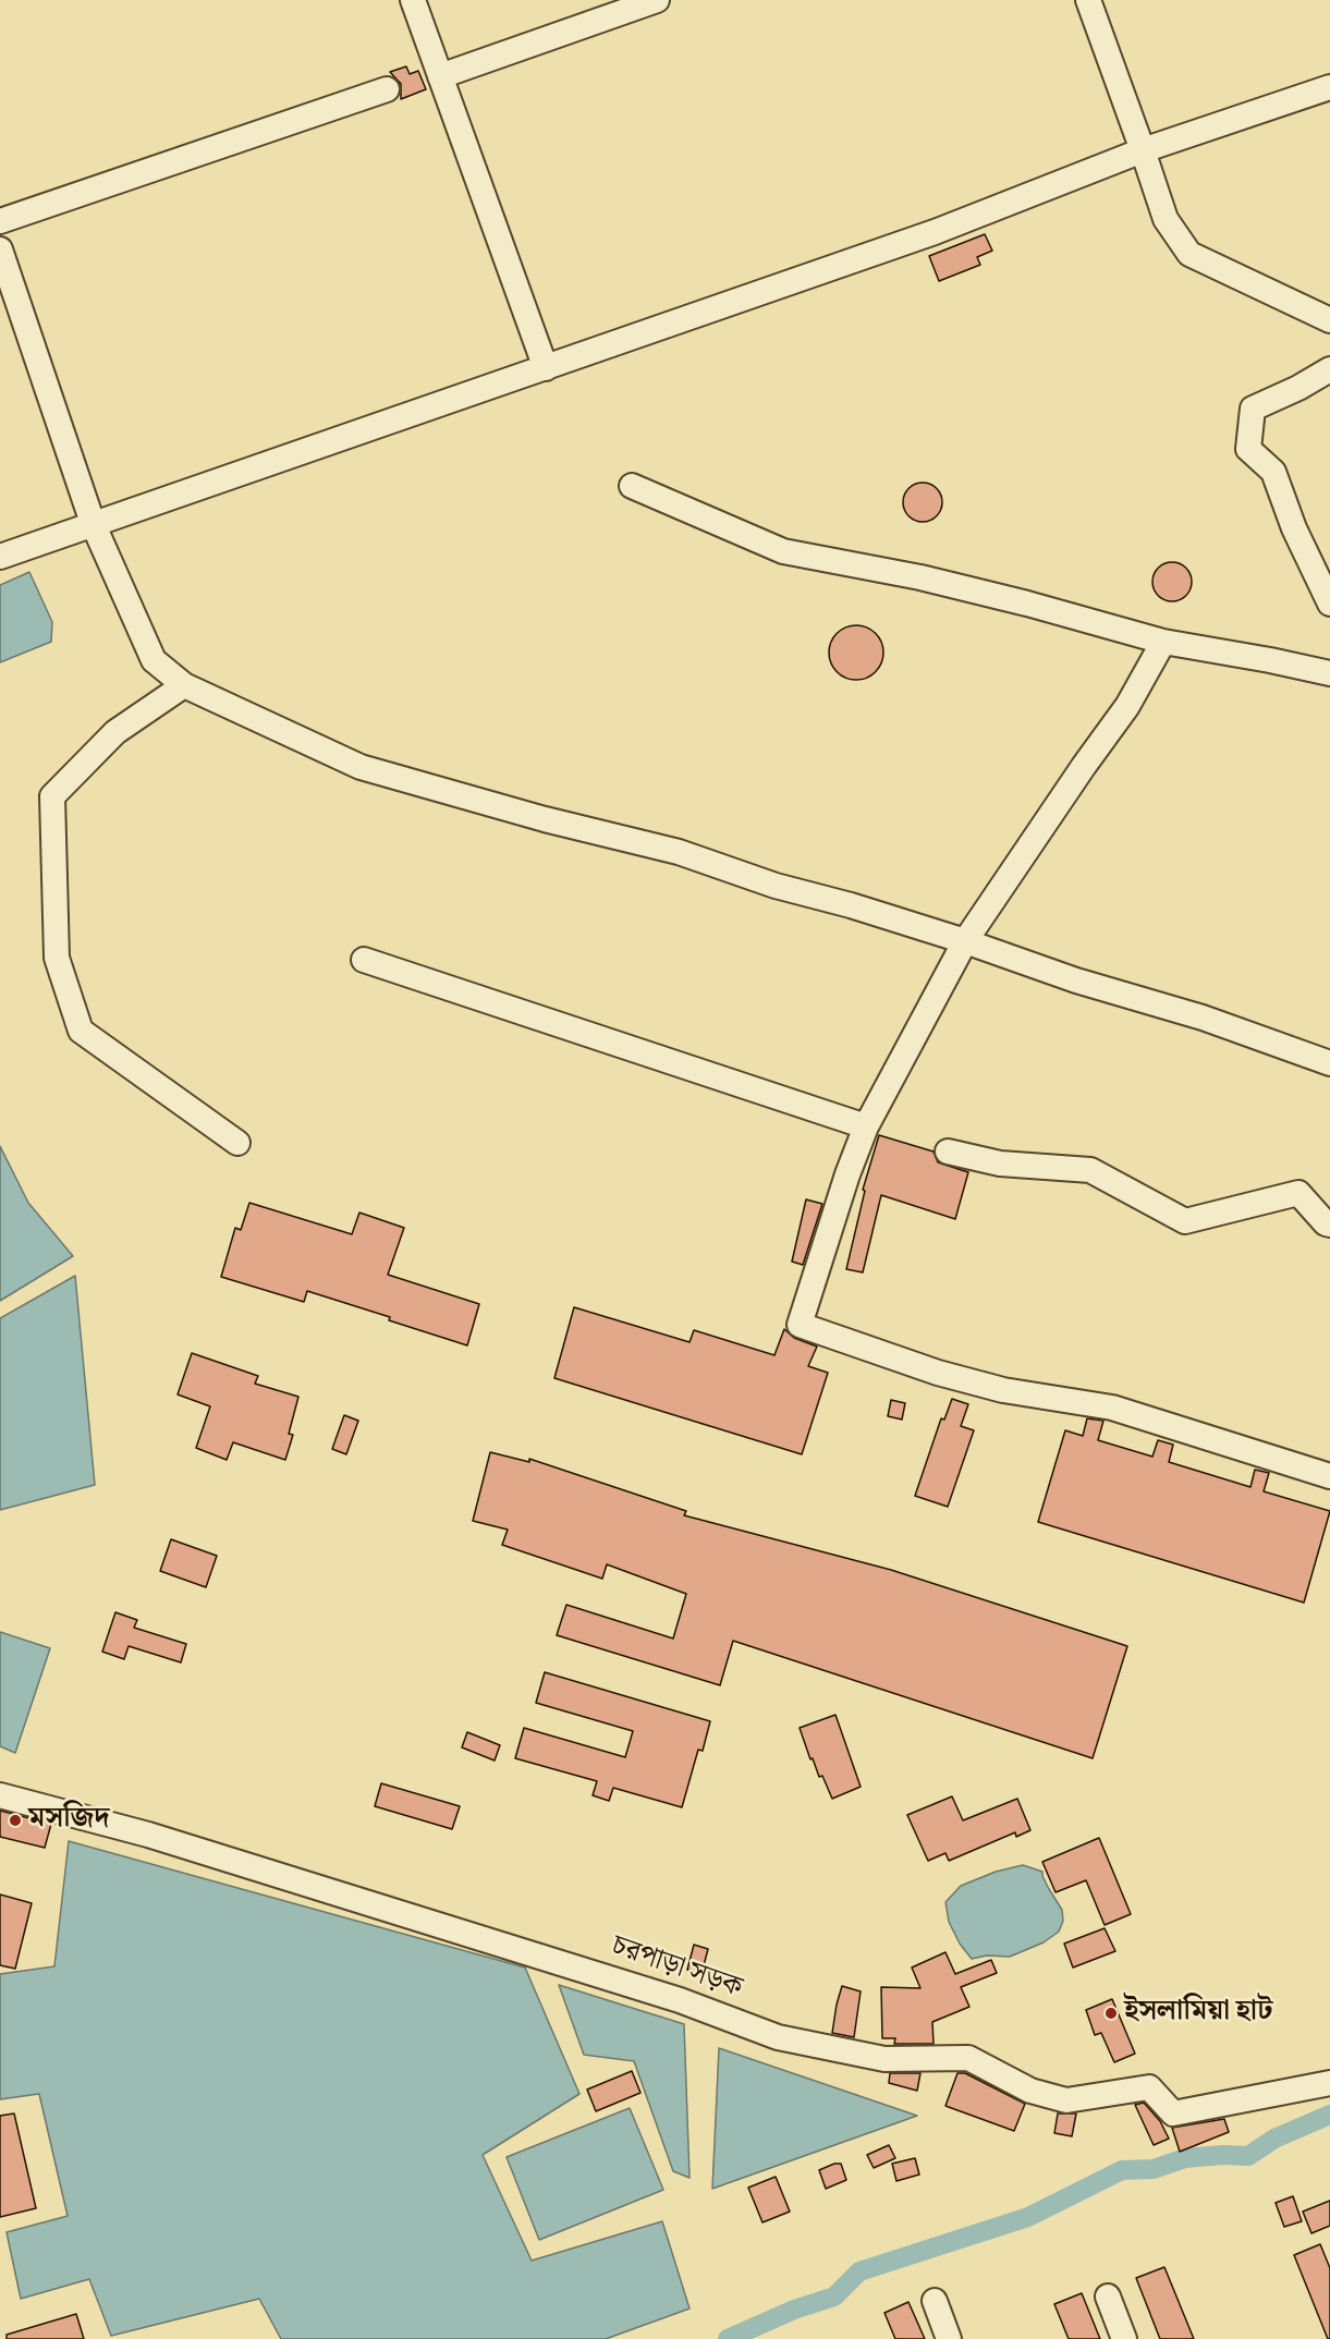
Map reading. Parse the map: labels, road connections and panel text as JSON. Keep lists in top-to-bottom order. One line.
{"streets":{"street":["চরপাড়া সড়ক"]},"places":["মসজিদ","ইসলামিয়া হাট"]}
